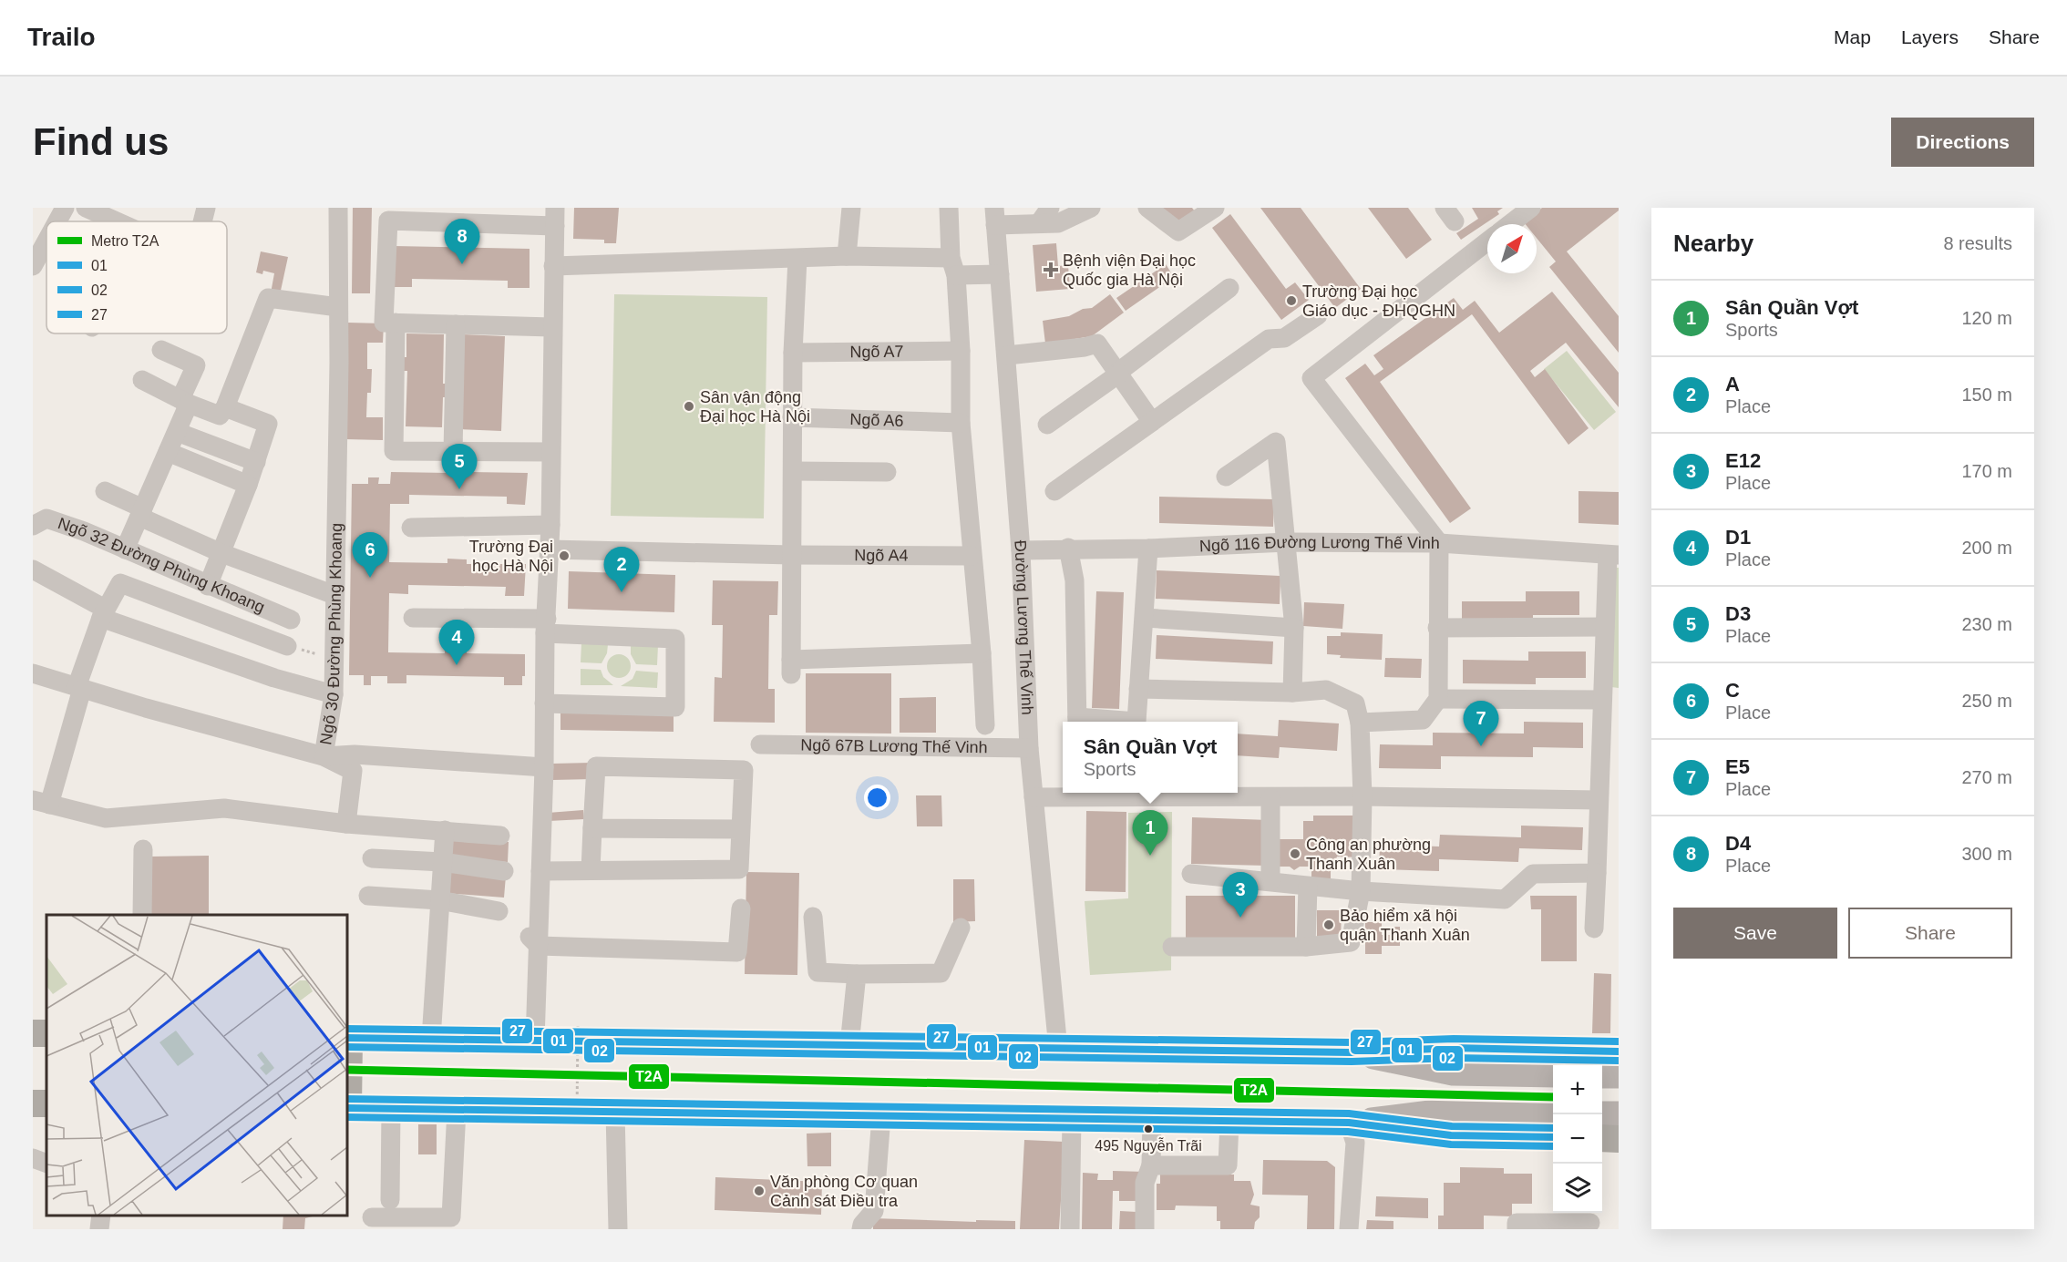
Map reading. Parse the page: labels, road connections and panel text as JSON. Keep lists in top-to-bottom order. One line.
{"streets":{"street":["Ngõ A7","Ngõ A6","Ngõ 116 Đường Lương Thế Vinh","Ngõ A4","Ngõ 32 Đường Phùng Khoang","Đường Lương Thế Vinh","Ngõ 30 Đường Phùng Khoang","Ngõ 67B Lương Thế Vinh"]},"crossings":[["Ngõ 116 Đường Lương Thế Vinh","Đường Lương Thế Vinh"],["Đường Lương Thế Vinh","Ngõ 67B Lương Thế Vinh"]],"places":{"health":["Bệnh viện Đại học Quốc gia Hà Nội"],"other":["Trường Đại học Giáo dục - ĐHQGHN","Sân vận động Đại học Hà Nội","Trường Đại học Hà Nội","Công an phường Thanh Xuân","Bảo hiểm xã hội quận Thanh Xuân","495 Nguyễn Trãi","Văn phòng Cơ quan Cảnh sát Điều tra"]},"lines":["transit line 27","transit line 01","transit line 02","metro line T2A"],"legend":["Metro T2A","01","02","27"],"north":"top right","page":{"header":"Trailo","nav":["Map","Layers","Share"],"buttons":["Directions",["Save","Share"]],"title":"Find us","heading":["Nearby","8 results"],"pins":["8","5","6","2","4","7","1","3"],"list":[{"mark":"1","name":"Sân Quần Vợt","note":"Sports","value":"120 m"},{"mark":"2","name":"A","note":"Place","value":"150 m"},{"mark":"3","name":"E12","note":"Place","value":"170 m"},{"mark":"4","name":"D1","note":"Place","value":"200 m"},{"mark":"5","name":"D3","note":"Place","value":"230 m"},{"mark":"6","name":"C","note":"Place","value":"250 m"},{"mark":"7","name":"E5","note":"Place","value":"270 m"},{"mark":"8","name":"D4","note":"Place","value":"300 m"}],"popup":["Sân Quần Vợt","Sports"],"map_buttons":["+","−"]}}
